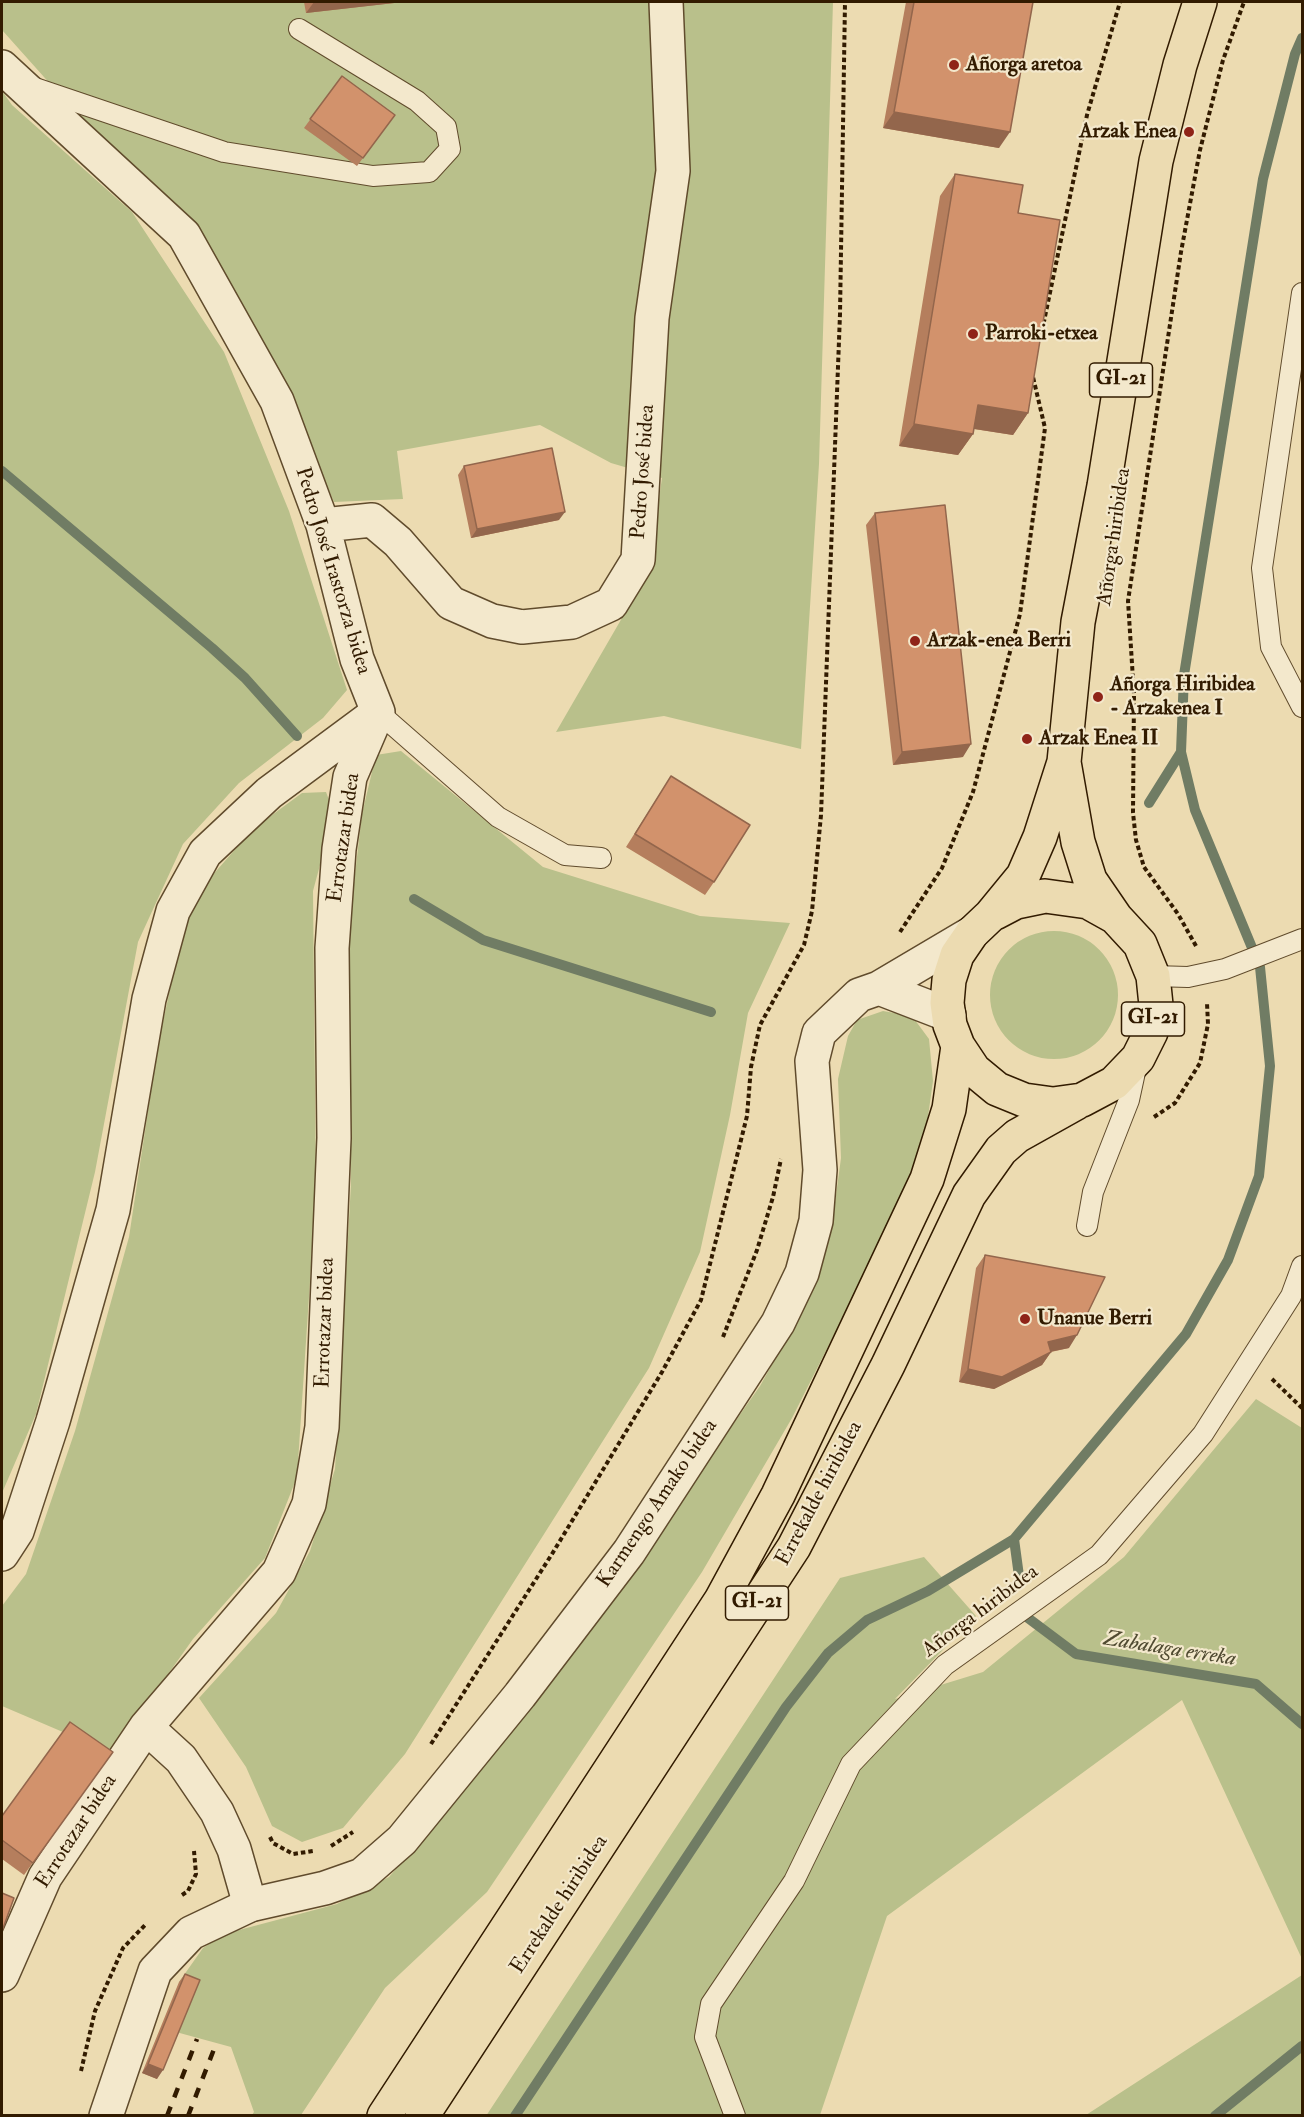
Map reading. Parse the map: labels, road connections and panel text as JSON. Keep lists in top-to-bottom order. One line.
{"streets":{"main road":["GI-21","Errekalde hiribidea"],"street":["Pedro José bidea","Pedro José Irastorza bidea","Errotazar bidea","Karmengo Amako bidea"],"lane":["Añorga hiribidea"]},"crossings":[["GI-21","Errekalde hiribidea"],["GI-21","Karmengo Amako bidea"],["Pedro José bidea","Pedro José Irastorza bidea"],["Pedro José Irastorza bidea","Errotazar bidea"],["Errekalde hiribidea","Karmengo Amako bidea"]],"water":["Zabalaga erreka"],"places":["Añorga aretoa","Arzak Enea","Parroki-etxea","Arzak-enea Berri","Añorga Hiribidea - Arzakenea I","Arzak Enea II","Unanue Berri"]}
